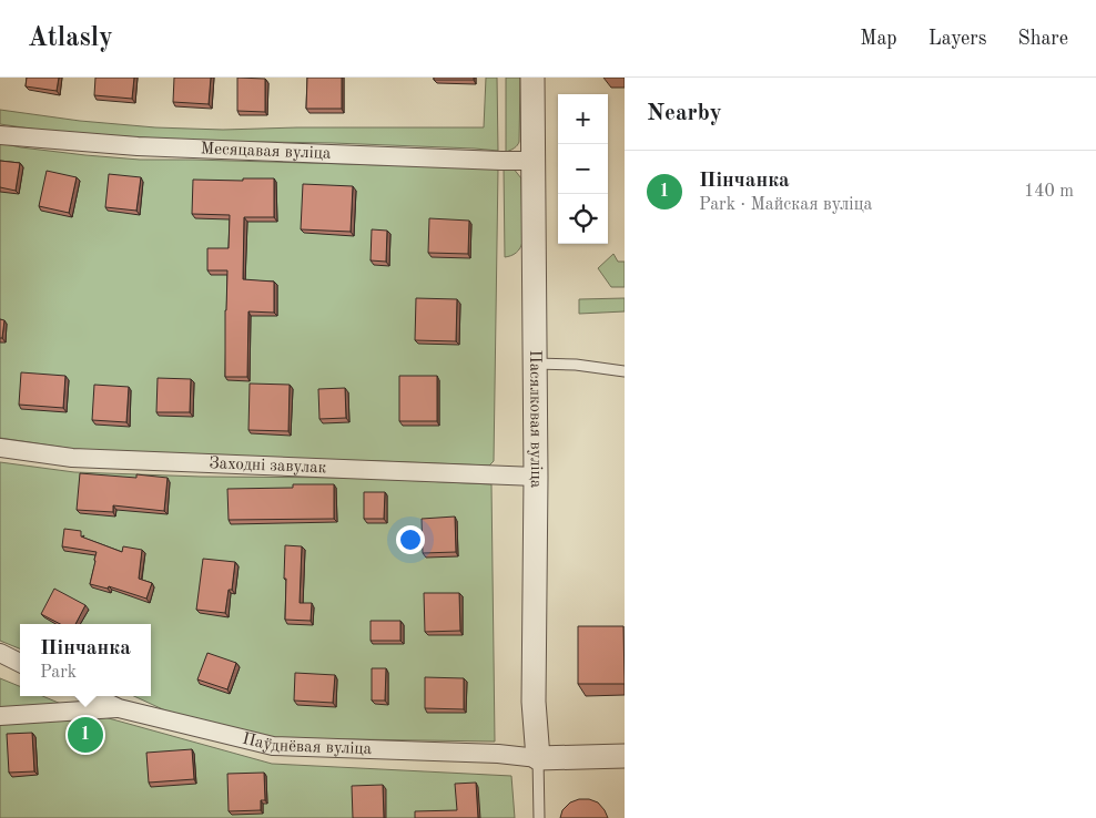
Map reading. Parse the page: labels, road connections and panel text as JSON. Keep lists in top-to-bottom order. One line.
{"streets":{"street":["Месяцавая вуліца","Пасялковая вуліца","Заходні завулак","Паўднёвая вуліца"]},"crossings":[["Месяцавая вуліца","Пасялковая вуліца"],["Пасялковая вуліца","Заходні завулак"],["Пасялковая вуліца","Паўднёвая вуліца"]],"page":{"header":"Atlasly","nav":["Map","Layers","Share"],"heading":"Nearby","map_buttons":["+","−"],"list":[{"mark":"1","name":"Пінчанка","note":"Park · Майская вуліца","value":"140 m"}],"popup":["Пінчанка","Park"],"pins":"1"}}
